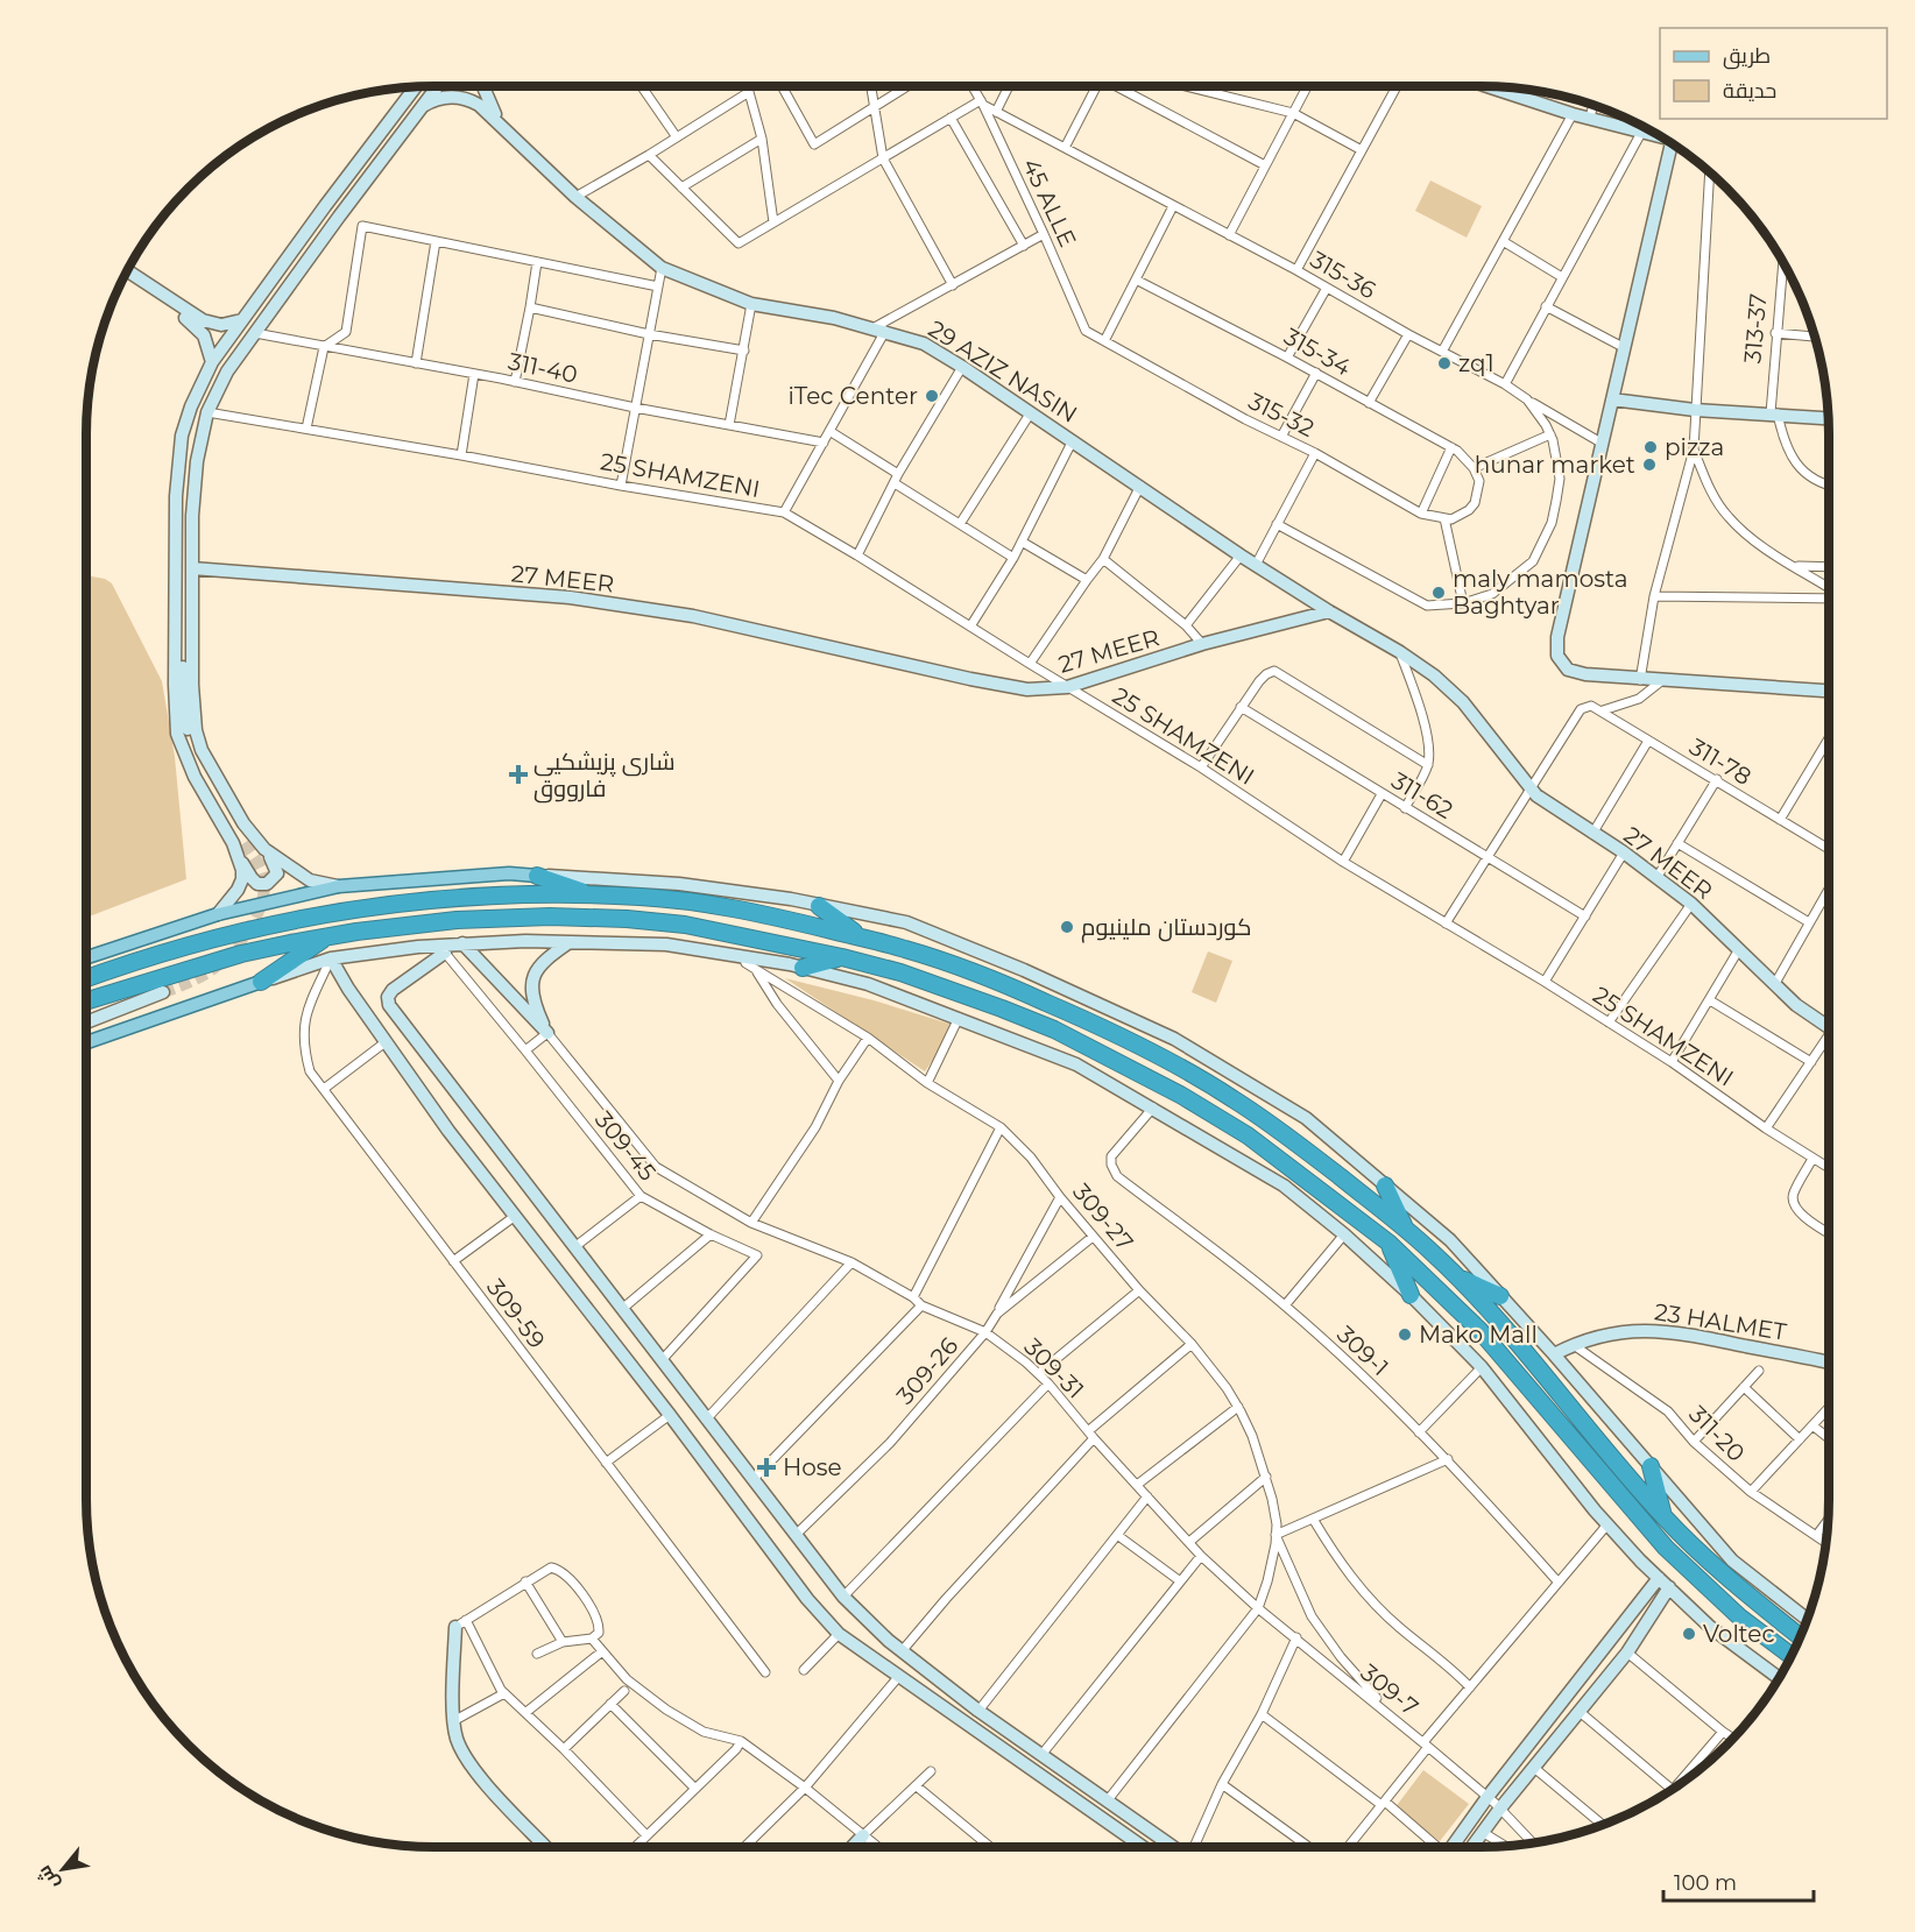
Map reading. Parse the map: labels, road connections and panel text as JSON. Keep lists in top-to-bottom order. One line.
{"streets":{"street":["45 ALLE","315-36","313-37","315-34","311-40","29 AZIZ NASIN","315-32","25 SHAMZENI","27 MEER","311-78","311-62","309-45","309-27","309-59","23 HALMET","309-1","309-31","309-26","311-20","309-7"]},"crossings":[["45 ALLE","315-36"],["45 ALLE","315-32"],["29 AZIZ NASIN","27 MEER"],["25 SHAMZENI","27 MEER"],["309-27","309-26"],["309-27","309-7"],["23 HALMET","311-20"],["309-31","309-26"],["309-31","309-7"]],"places":{"other":["zq1","iTec Center","pizza","hunar market","maly mamosta Baghtyar","کوردستان ملینیوم","Mako Mall","Voltec"],"health":["شاری پزیشکیی فارووق","Hose"]},"legend":["طريق","حديقة"],"scale_bar":"100 m","north":"bottom left"}
